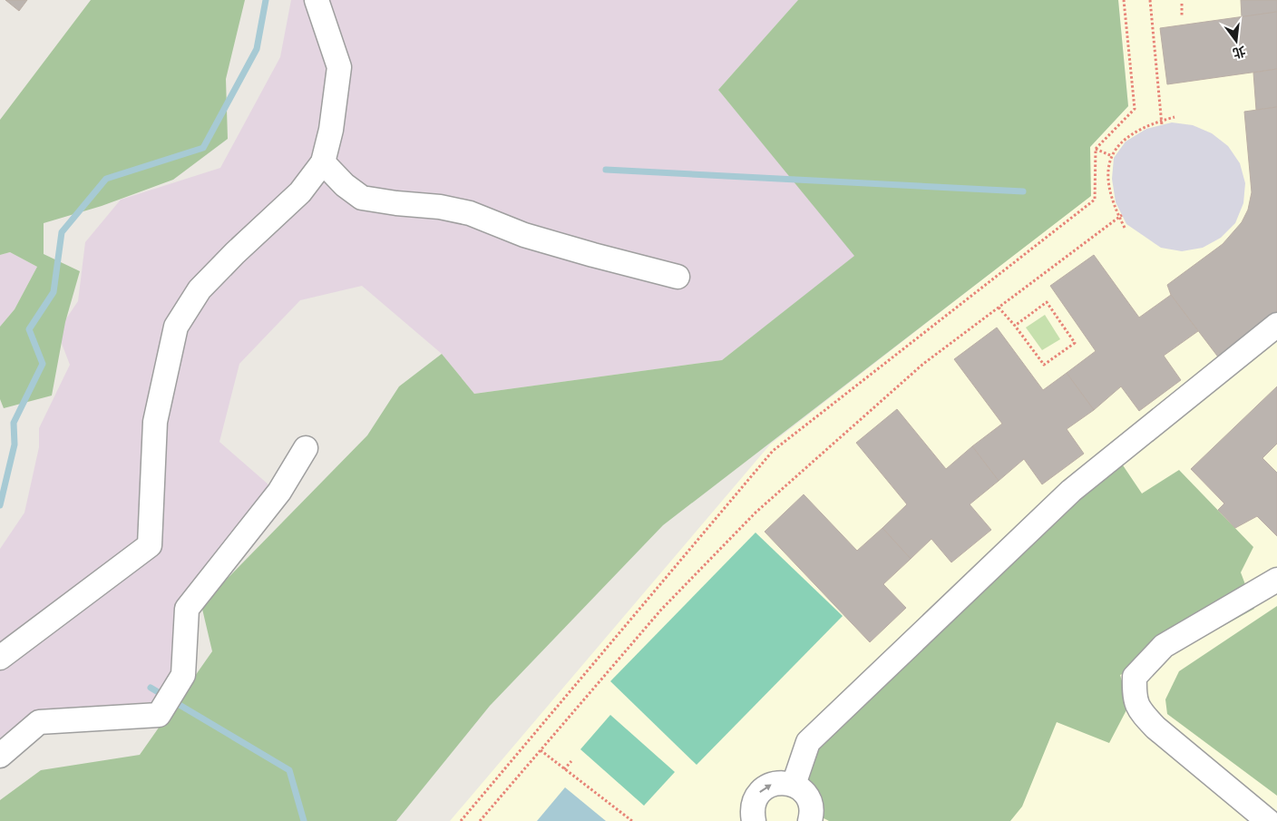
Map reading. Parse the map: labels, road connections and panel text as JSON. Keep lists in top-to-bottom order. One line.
{"north":"bottom"}
